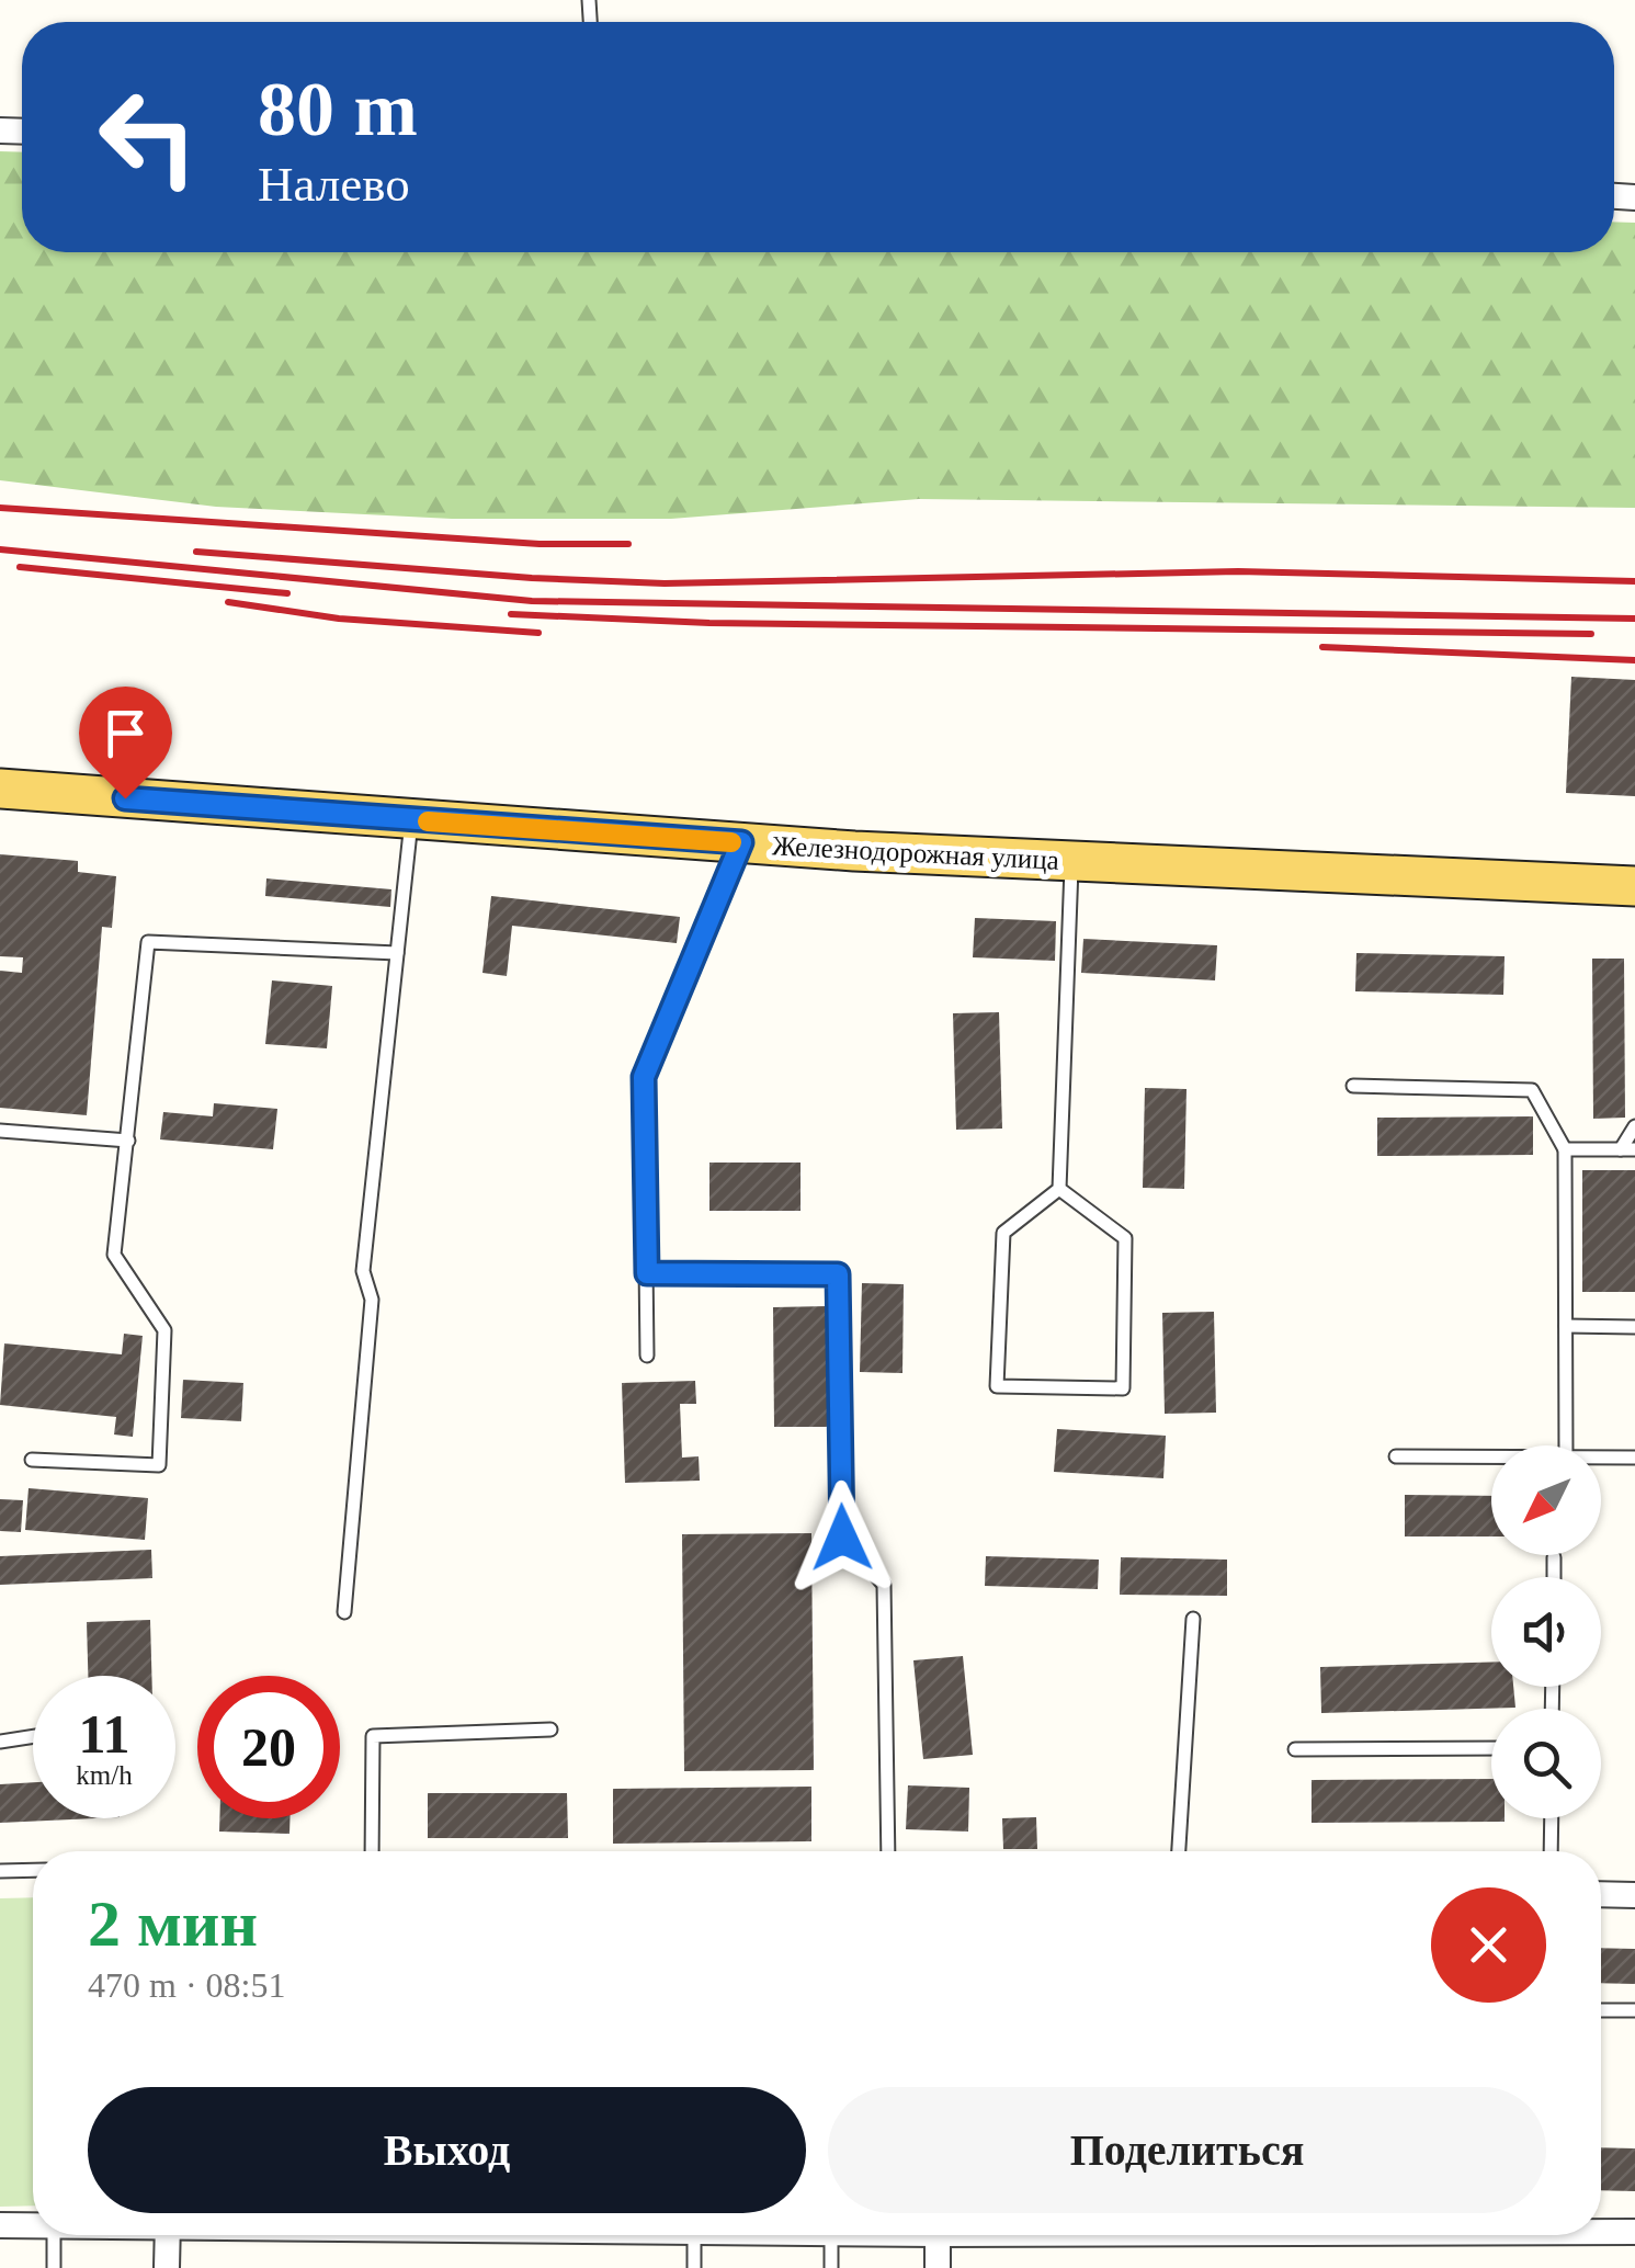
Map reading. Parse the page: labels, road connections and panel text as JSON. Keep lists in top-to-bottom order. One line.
{"streets":{"main road":["Железнодорожная улица"]},"north":"bottom left","page":{"turn":["80 m","Налево"],"speed":"11 km/h","limit":"20","heading":["2 мин","470 m · 08:51"],"buttons":["Выход","Поделиться"]}}
